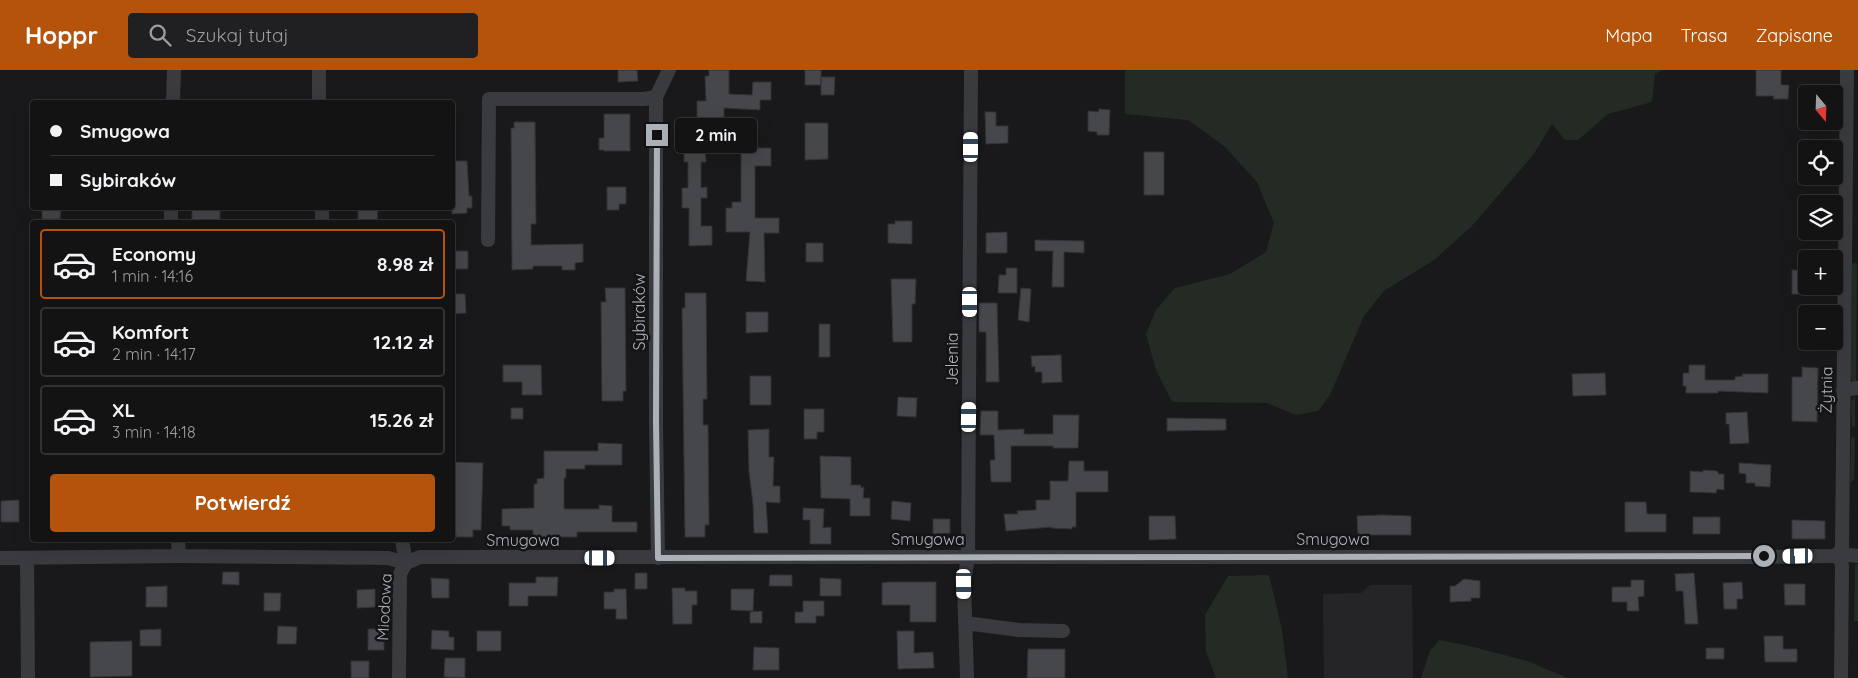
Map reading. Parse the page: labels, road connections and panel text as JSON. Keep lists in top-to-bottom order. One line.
{"streets":{"street":["Sybiraków","Jelenia","Żytnia","Smugowa","Miodowa"]},"crossings":[["Sybiraków","Smugowa"],["Jelenia","Smugowa"],["Żytnia","Smugowa"],["Smugowa","Miodowa"]],"north":"bottom","page":{"header":"Hoppr","search":"Szukaj tutaj","nav":["Mapa","Trasa","Zapisane"],"map_buttons":["+","−"],"banner":["Smugowa","Sybiraków"],"bubble":"2 min","list":[{"name":"Economy","note":"1 min · 14:16","value":"8.98 zł"},{"name":"Komfort","note":"2 min · 14:17","value":"12.12 zł"},{"name":"XL","note":"3 min · 14:18","value":"15.26 zł"}],"buttons":"Potwierdź"}}
